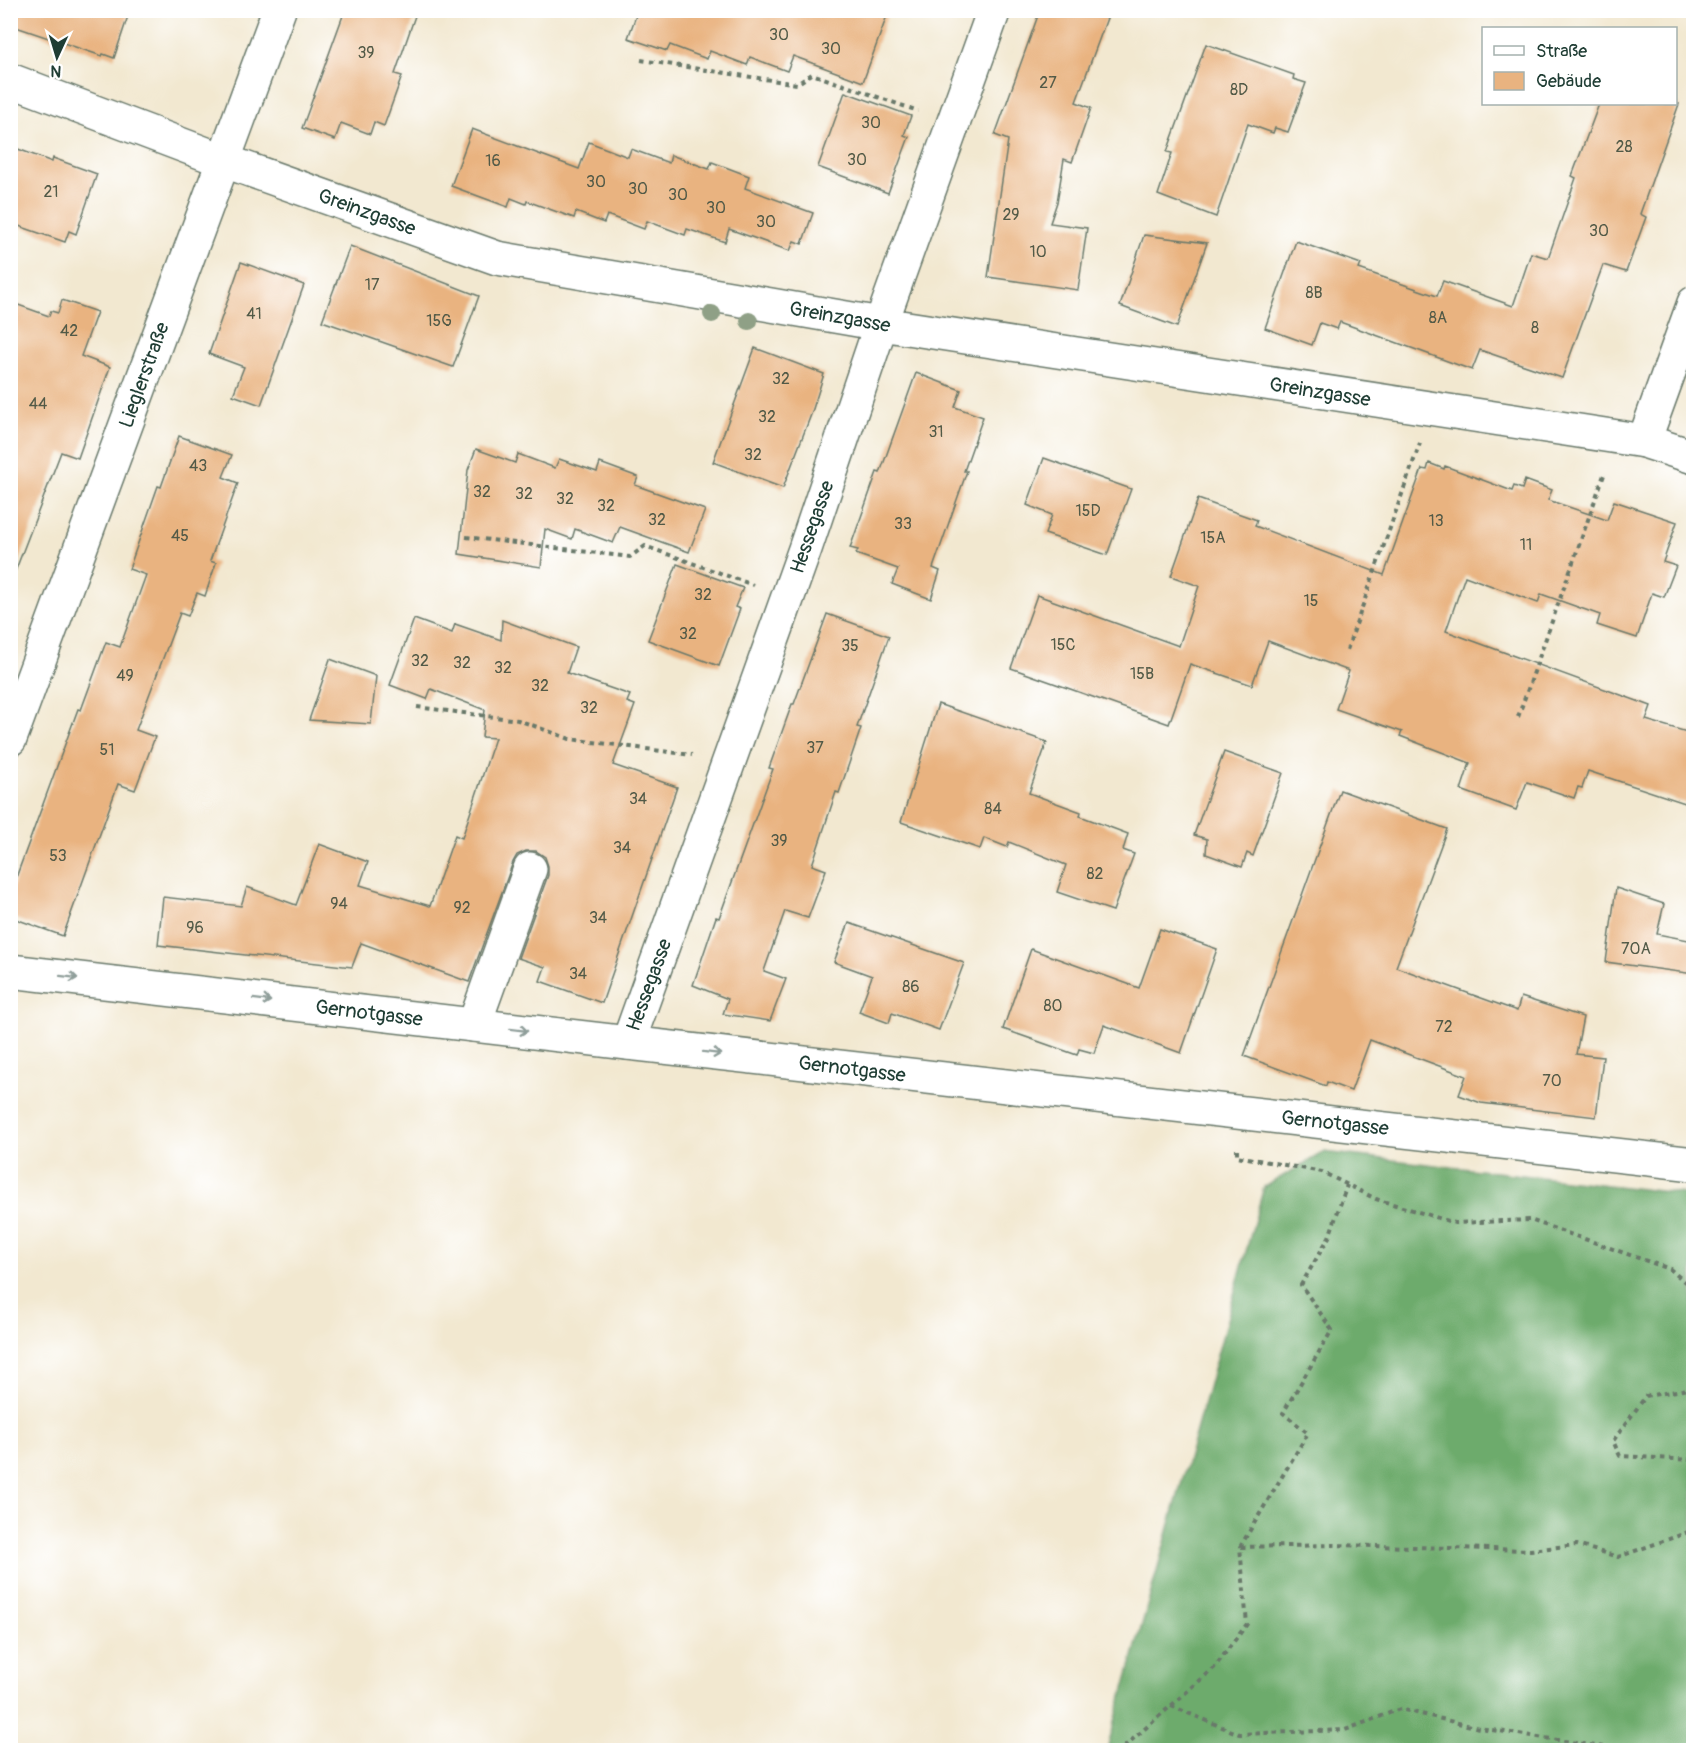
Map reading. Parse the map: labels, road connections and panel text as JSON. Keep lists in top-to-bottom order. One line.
{"streets":{"street":["Greinzgasse","Lieglerstraße","Hessegasse","Gernotgasse"]},"crossings":[["Greinzgasse","Lieglerstraße"],["Greinzgasse","Hessegasse"],["Hessegasse","Gernotgasse"]],"one_way":["Gernotgasse"],"house_numbers":["30","30","39","27","8D","30","28","30","16","30","30","21","30","30","29","30","30","10","17","8B","41","8A","15G","8","42","32","44","32","31","32","43","32","32","32","32","15D","32","13","33","45","15A","11","32","15","32","15C","35","32","32","32","15B","49","32","32","37","51","34","84","39","34","53","82","94","92","34","96","70A","34","86","80","72","70"],"legend":["Straße","Gebäude"],"north":"bottom"}
